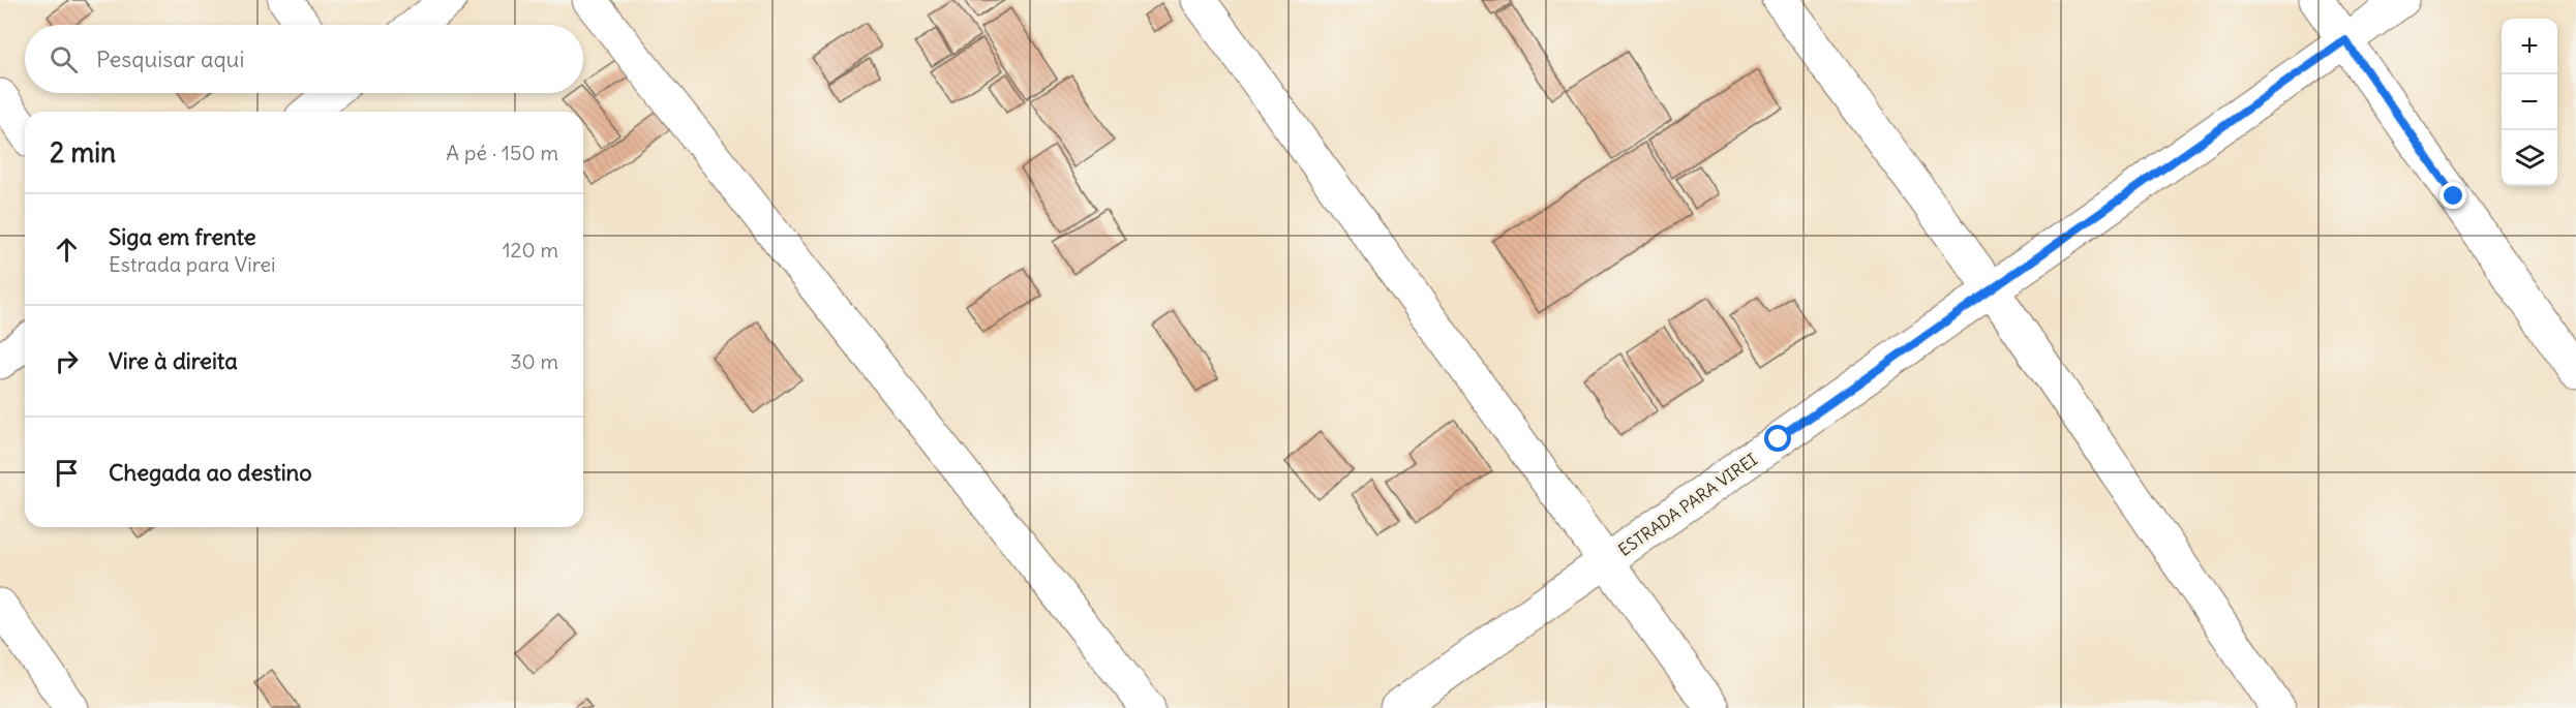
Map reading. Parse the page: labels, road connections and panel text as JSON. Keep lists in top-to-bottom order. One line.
{"streets":{"street":["ESTRADA PARA VIREI"]},"page":{"map_buttons":["+","−"],"search":"Pesquisar aqui","heading":["2 min","A pé · 150 m"],"list":[["Siga em frente","Estrada para Virei","120 m"],["Vire à direita","30 m"],"Chegada ao destino"]}}
